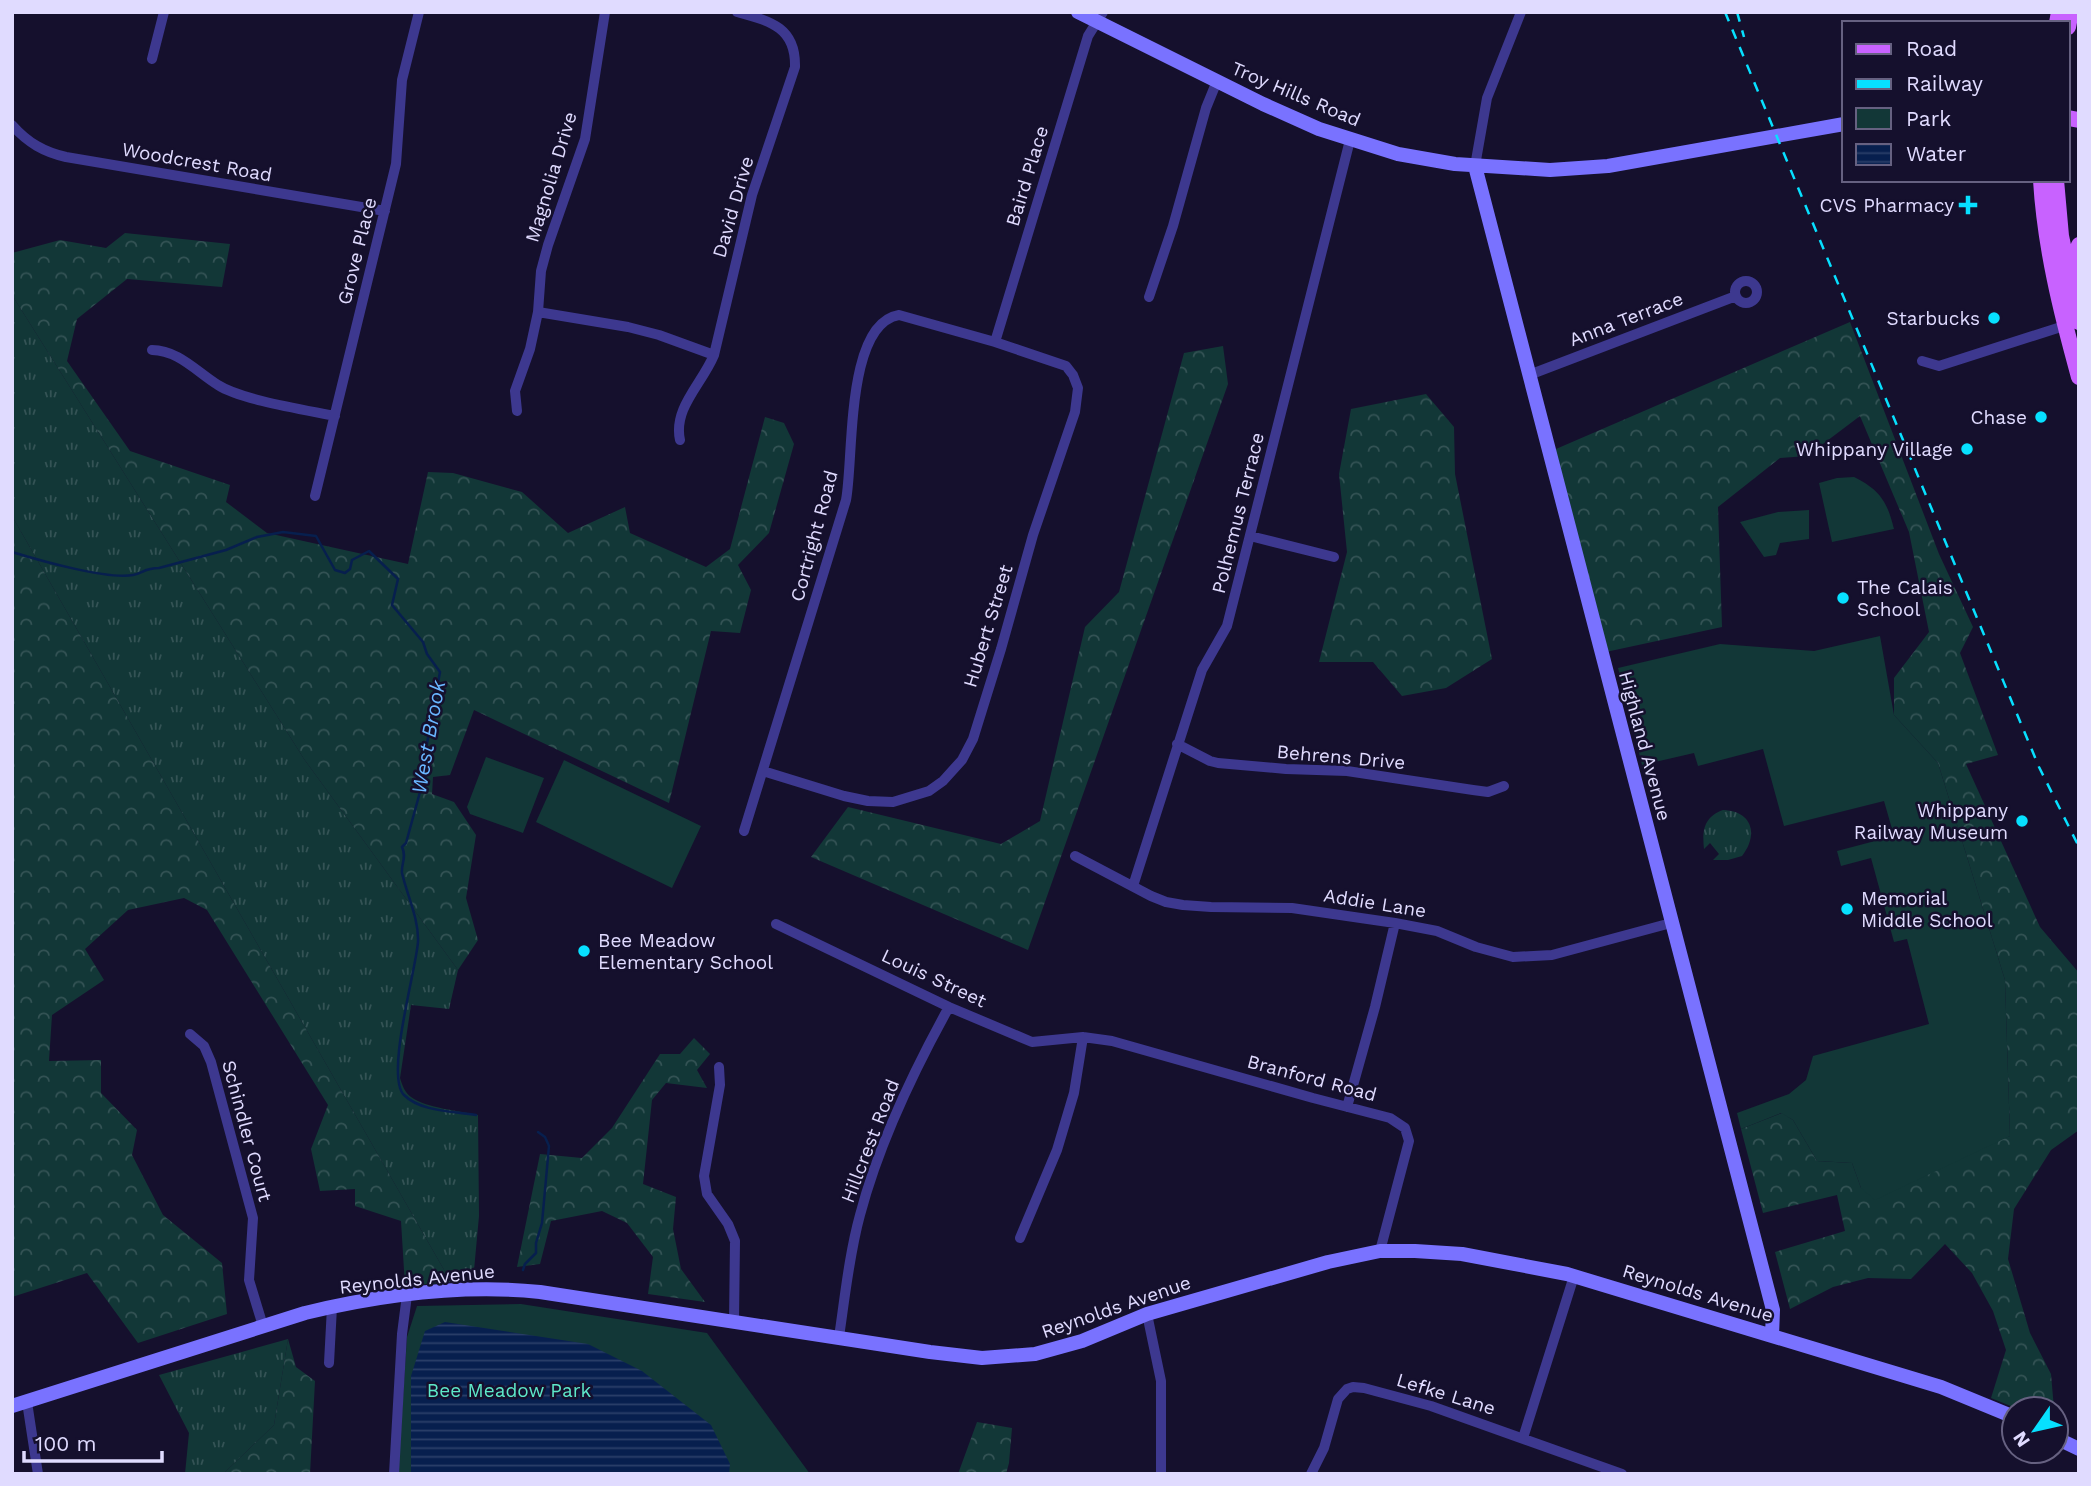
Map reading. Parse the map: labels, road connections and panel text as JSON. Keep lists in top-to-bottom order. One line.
{"streets":{"street":["Troy Hills Road","Woodcrest Road","Baird Place","Magnolia Drive","David Drive","Grove Place","Anna Terrace","Polhemus Terrace","Cortright Road","Hubert Street","Highland Avenue","Behrens Drive","Addie Lane","Louis Street","Branford Road","Schindler Court","Hillcrest Road","Reynolds Avenue","Lefke Lane"]},"crossings":[["Troy Hills Road","Baird Place"],["Troy Hills Road","Polhemus Terrace"],["Troy Hills Road","Highland Avenue"],["Woodcrest Road","Grove Place"],["Baird Place","Cortright Road"],["Baird Place","Hubert Street"],["Anna Terrace","Highland Avenue"],["Polhemus Terrace","Behrens Drive"],["Polhemus Terrace","Addie Lane"],["Cortright Road","Hubert Street"],["Highland Avenue","Addie Lane"],["Highland Avenue","Reynolds Avenue"],["Louis Street","Branford Road"],["Louis Street","Hillcrest Road"],["Branford Road","Reynolds Avenue"],["Schindler Court","Reynolds Avenue"],["Hillcrest Road","Reynolds Avenue"]],"water":["West Brook"],"parks":["Bee Meadow Park"],"places":{"health":["CVS Pharmacy"],"other":["Starbucks","Chase","Whippany Village","The Calais School","Whippany Railway Museum","Memorial Middle School","Bee Meadow Elementary School"]},"legend":["Road","Railway","Park","Water"],"scale_bar":"100 m","north":"bottom left"}
